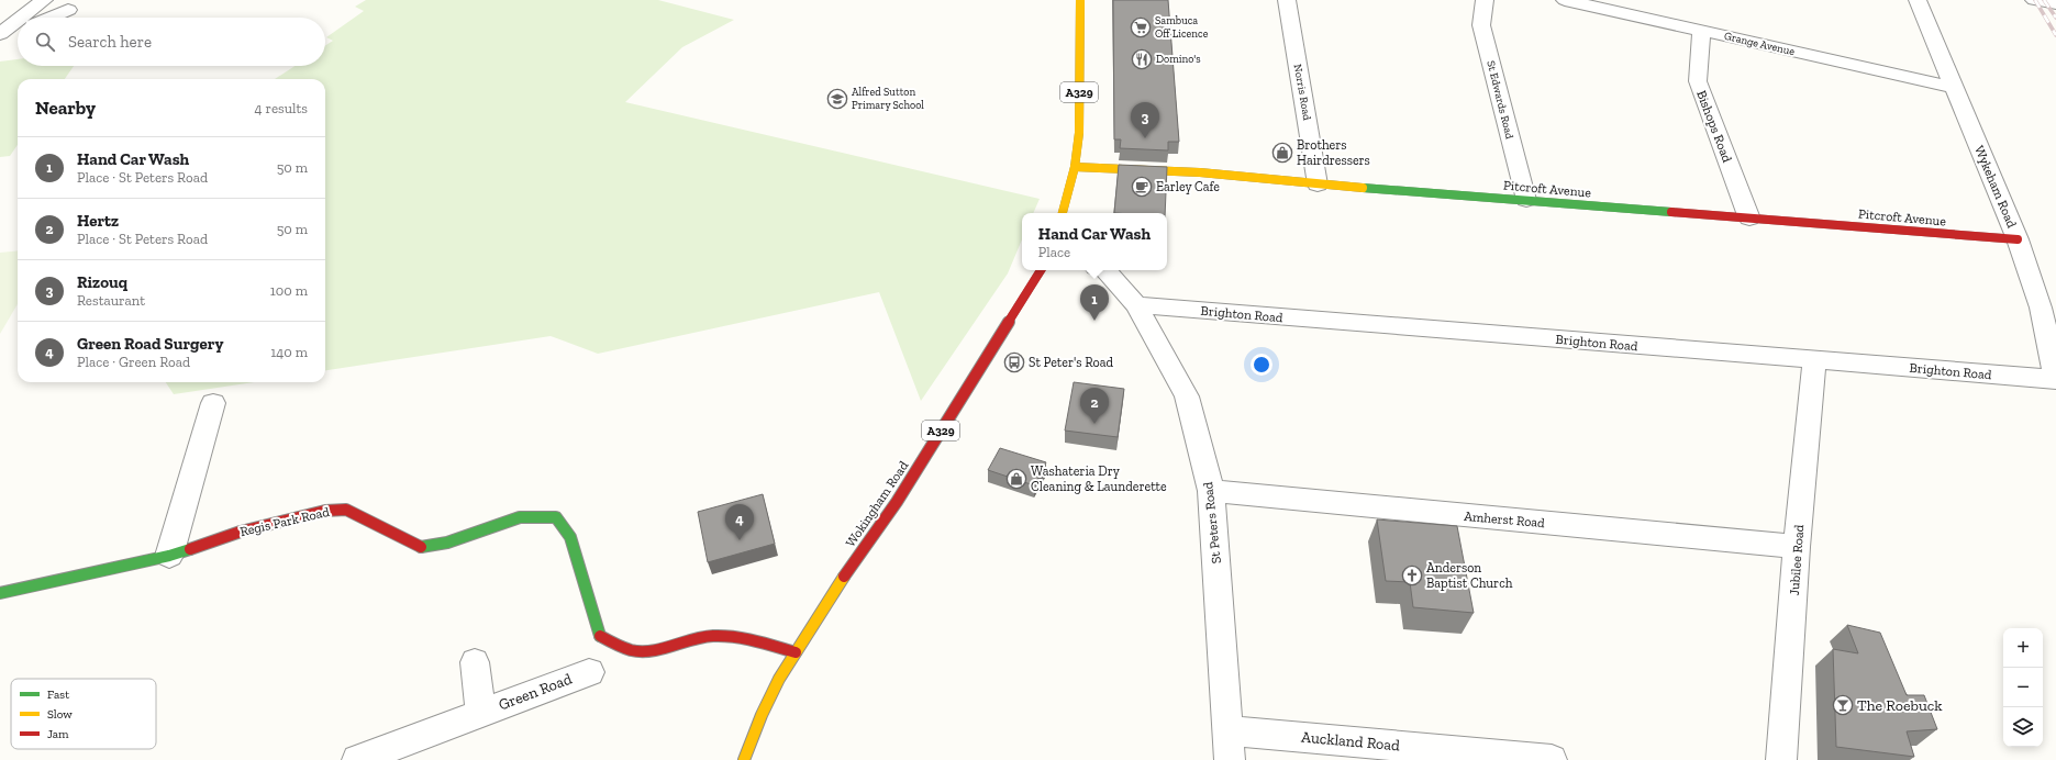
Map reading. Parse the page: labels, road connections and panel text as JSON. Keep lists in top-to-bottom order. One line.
{"streets":{"street":["Grange Avenue","A329","Norris Road","St Edwards Road","Bishops Road","Wykeham Road","Pitcroft Avenue","Brighton Road","Wokingham Road","Amherst Road","Regis Park Road","St Peters Road","Jubilee Road","Green Road","Auckland Road"]},"crossings":[["Grange Avenue","Bishops Road"],["Grange Avenue","Wykeham Road"],["A329","Pitcroft Avenue"],["Norris Road","Pitcroft Avenue"],["St Edwards Road","Pitcroft Avenue"],["Bishops Road","Pitcroft Avenue"],["Wykeham Road","Pitcroft Avenue"],["Wykeham Road","Brighton Road"],["Brighton Road","St Peters Road"],["Brighton Road","Jubilee Road"],["Wokingham Road","Regis Park Road"],["Amherst Road","St Peters Road"],["Amherst Road","Jubilee Road"],["St Peters Road","Auckland Road"]],"places":{"supermarket":["Sambuca Off Licence"],"restaurant":["Domino's"],"school or university":["Alfred Sutton Primary School"],"shop":["Brothers Hairdressers","Washateria Dry Cleaning & Launderette"],"cafe":["Earley Cafe"],"bus stop":["St Peter's Road"],"church":["Anderson Baptist Church"],"bar":["The Roebuck"]},"legend":["Fast","Slow","Jam"],"page":{"search":"Search here","heading":["Nearby","4 results"],"pins":["3","1","2","4"],"list":[{"mark":"1","name":"Hand Car Wash","note":"Place · St Peters Road","value":"50 m"},{"mark":"2","name":"Hertz","note":"Place · St Peters Road","value":"50 m"},{"mark":"3","name":"Rizouq","note":"Restaurant","value":"100 m"},{"mark":"4","name":"Green Road Surgery","note":"Place · Green Road","value":"140 m"}],"popup":["Hand Car Wash","Place"],"map_buttons":["+","−"]}}
